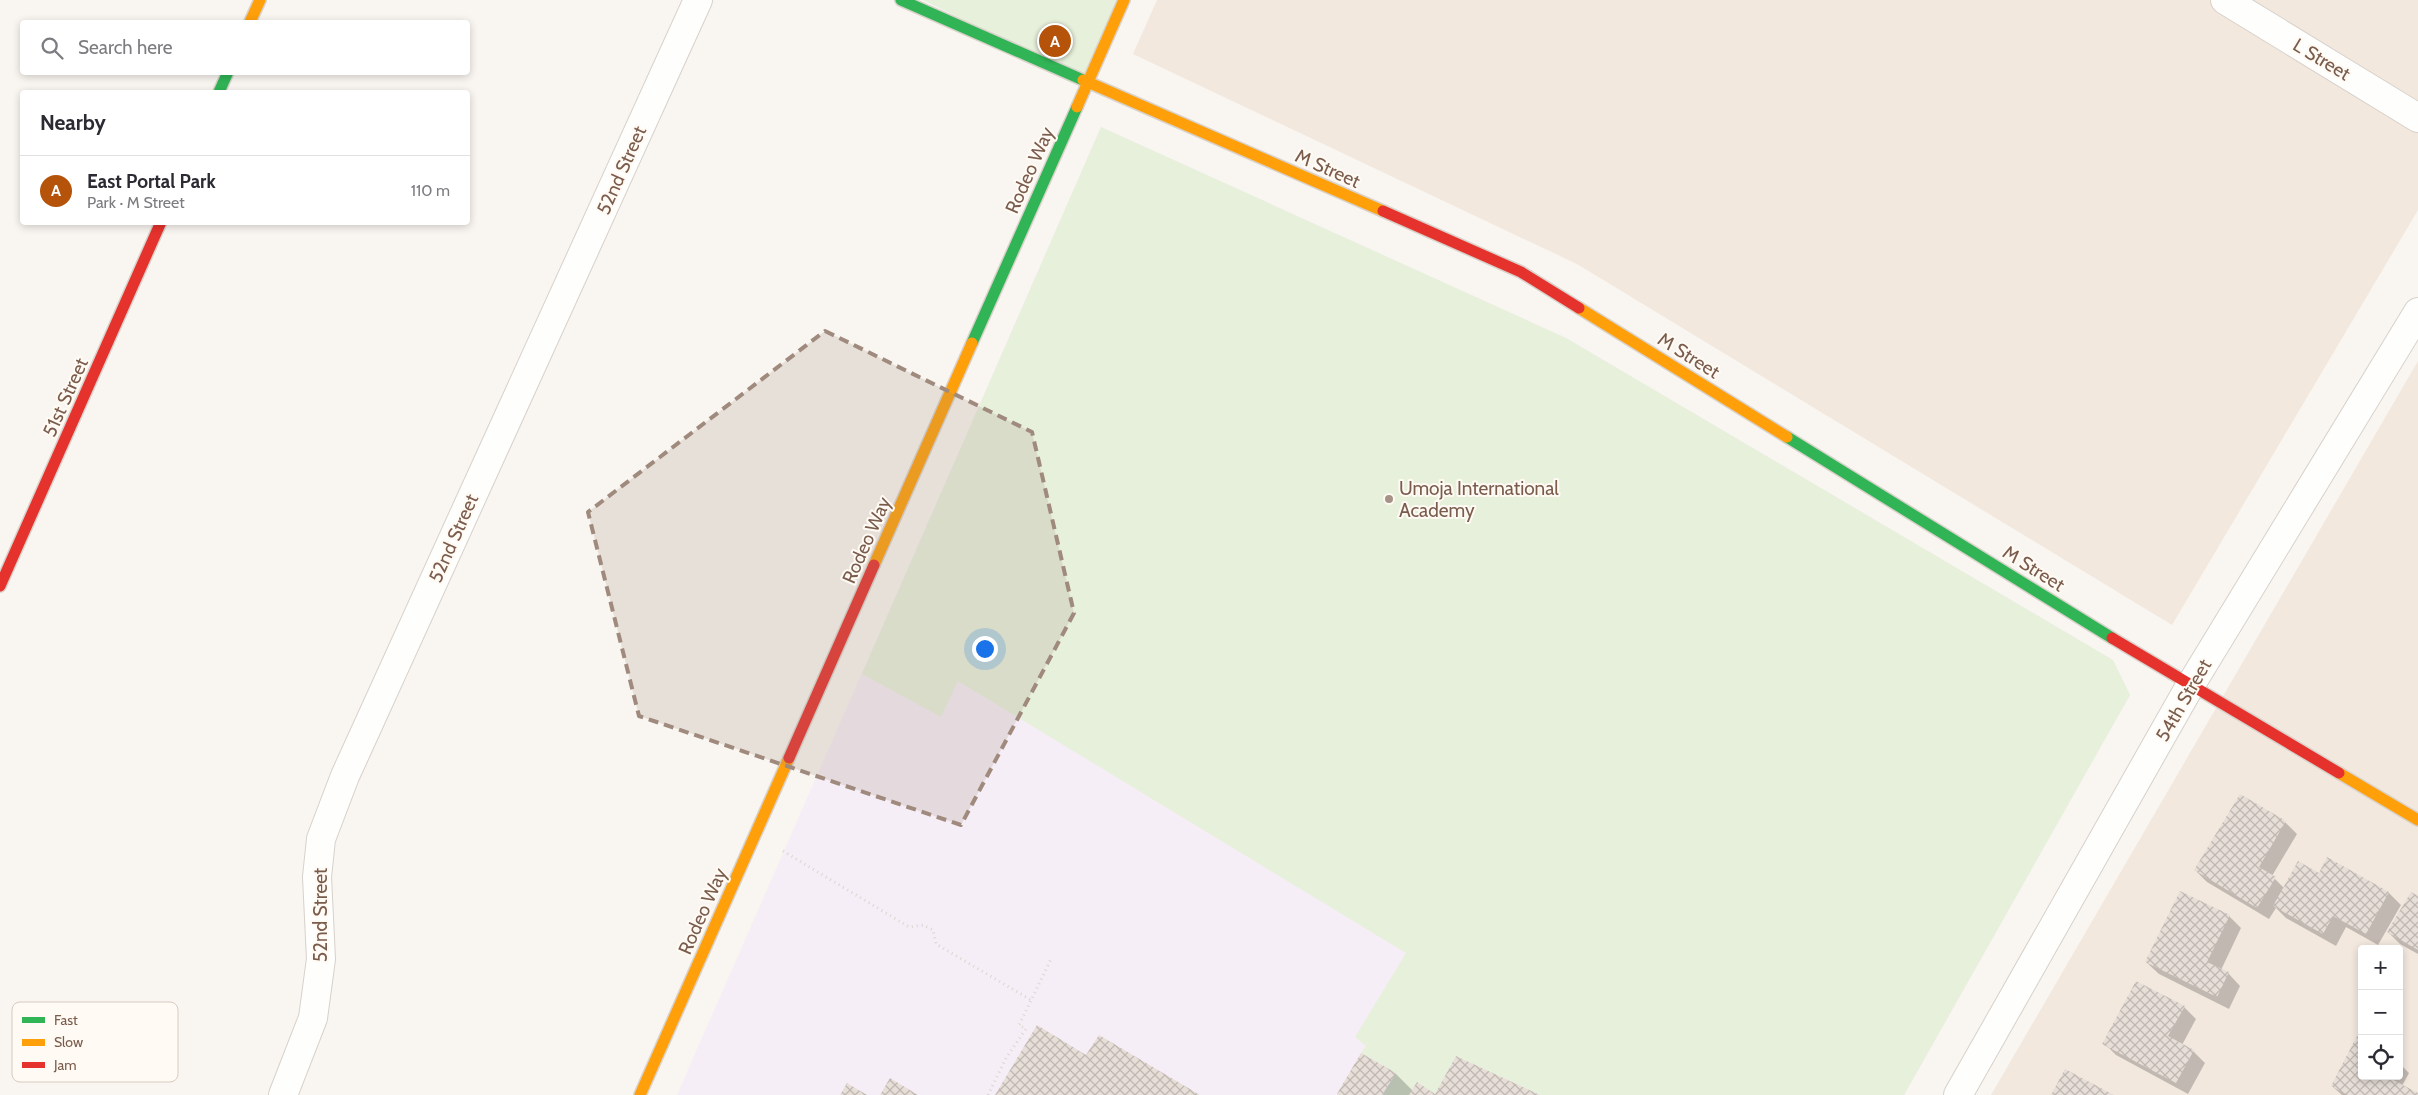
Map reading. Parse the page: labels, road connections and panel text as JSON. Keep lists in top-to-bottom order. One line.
{"streets":{"street":["L Street","M Street","52nd Street","Rodeo Way","51st Street","54th Street"]},"crossings":[["M Street","Rodeo Way"],["M Street","54th Street"]],"places":["Umoja International Academy"],"legend":["Fast","Slow","Jam"],"page":{"search":"Search here","pins":"A","heading":"Nearby","list":[{"mark":"A","name":"East Portal Park","note":"Park · M Street","value":"110 m"}],"map_buttons":["+","−"]}}
